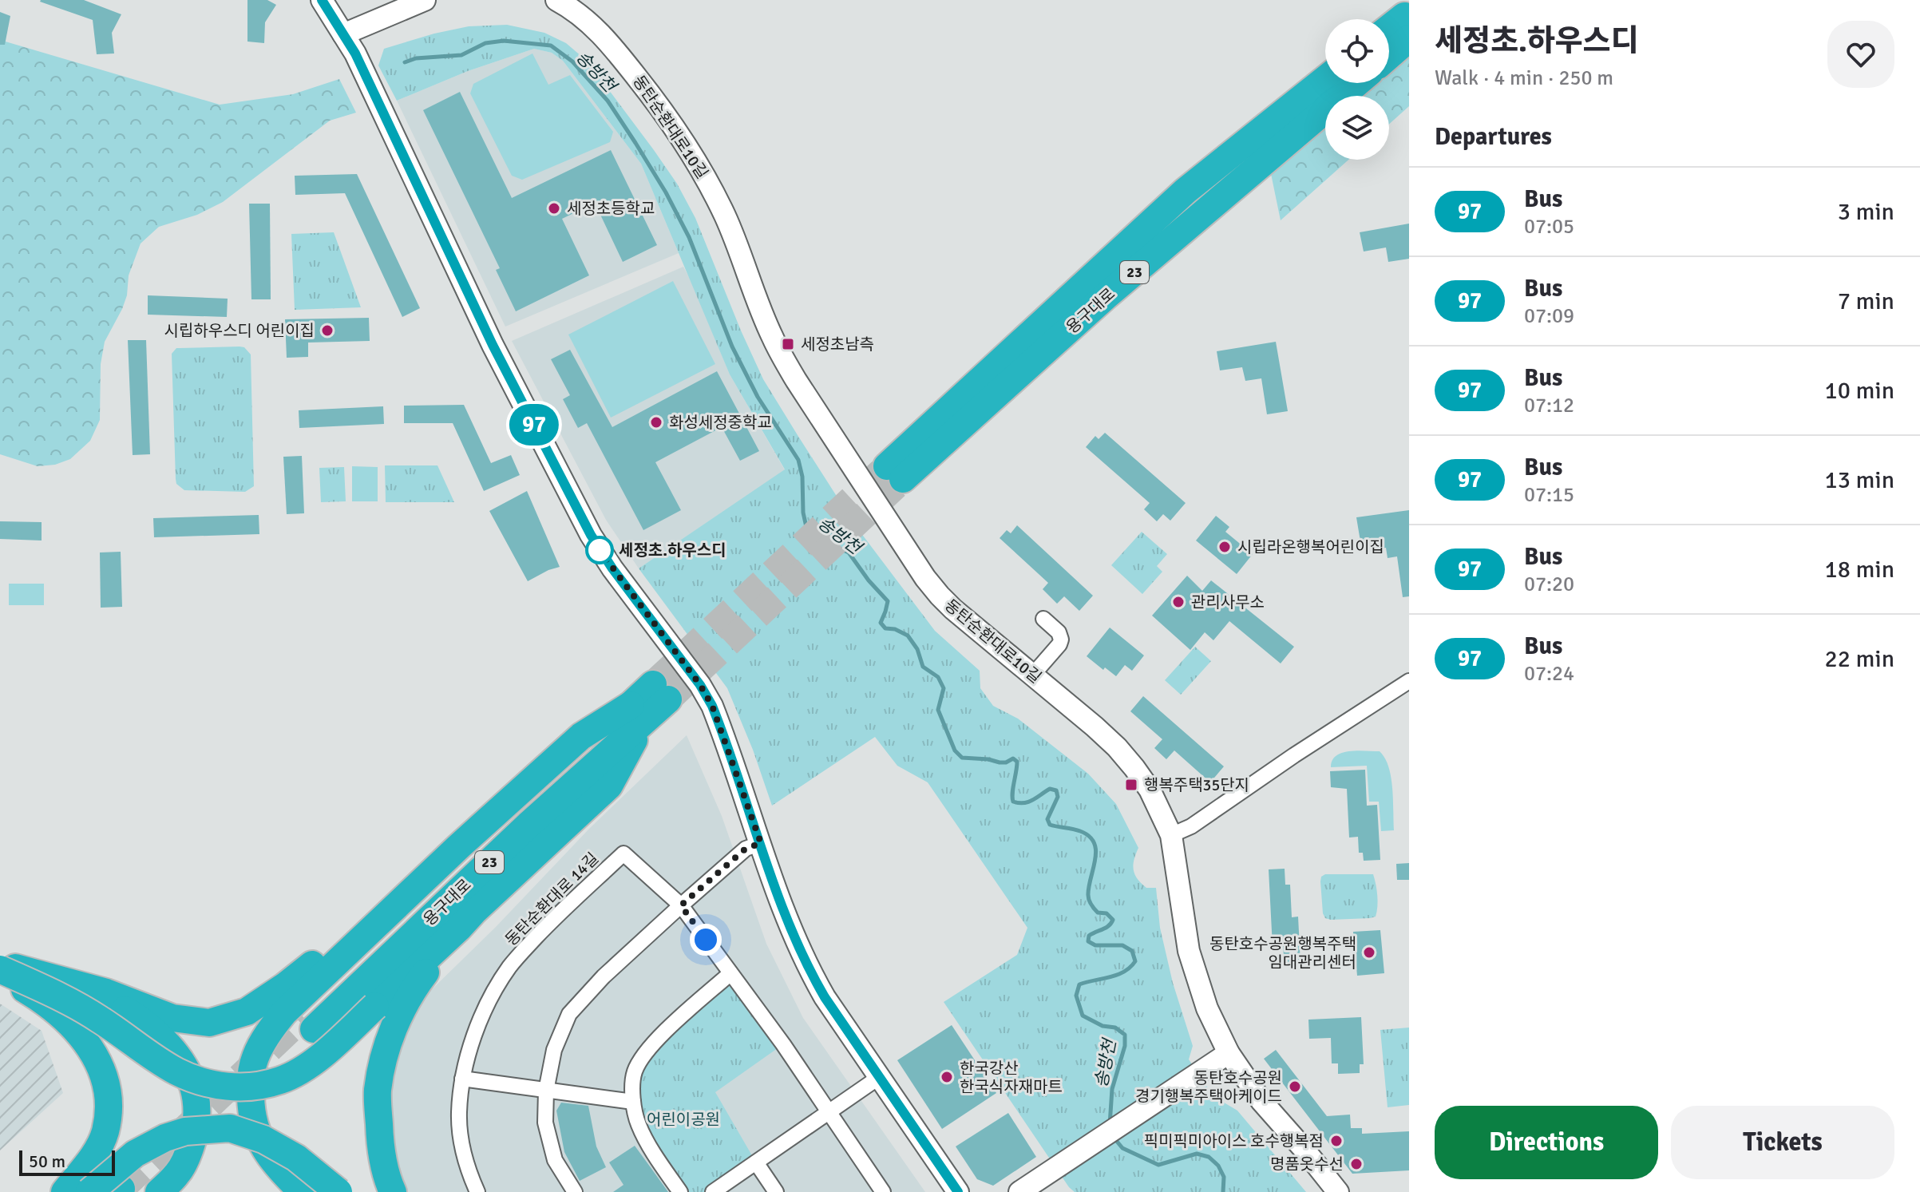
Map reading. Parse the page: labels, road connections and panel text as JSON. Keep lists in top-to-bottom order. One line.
{"streets":{"highway":["23","용구대로"],"street":["동탄순환대로10길","동탄순환대로 14길"]},"water":["송방천"],"parks":["어린이공원"],"places":{"other":["세정초등학교","시립하우스디 어린이집","화성세정중학교","시립라온행복어린이집","세정초.하우스디","관리사무소","동탄호수공원행복주택 임대관리센터","한국강산 한국식자재마트","동탄호수공원 경기행복주택아케이드","픽미픽미아이스 호수행복점","명품옷수선"],"transit":["세정초남측","행복주택35단지"]},"lines":["bus line 97"],"scale_bar":"50 m","page":{"on_map":"97","heading":[["세정초.하우스디","Walk · 4 min · 250 m"],"Departures"],"list":[{"mark":"97","name":"Bus","note":"07:05","value":"3 min"},{"mark":"97","name":"Bus","note":"07:09","value":"7 min"},{"mark":"97","name":"Bus","note":"07:12","value":"10 min"},{"mark":"97","name":"Bus","note":"07:15","value":"13 min"},{"mark":"97","name":"Bus","note":"07:20","value":"18 min"},{"mark":"97","name":"Bus","note":"07:24","value":"22 min"}],"buttons":["Directions","Tickets"],"scale":"50 m"}}
